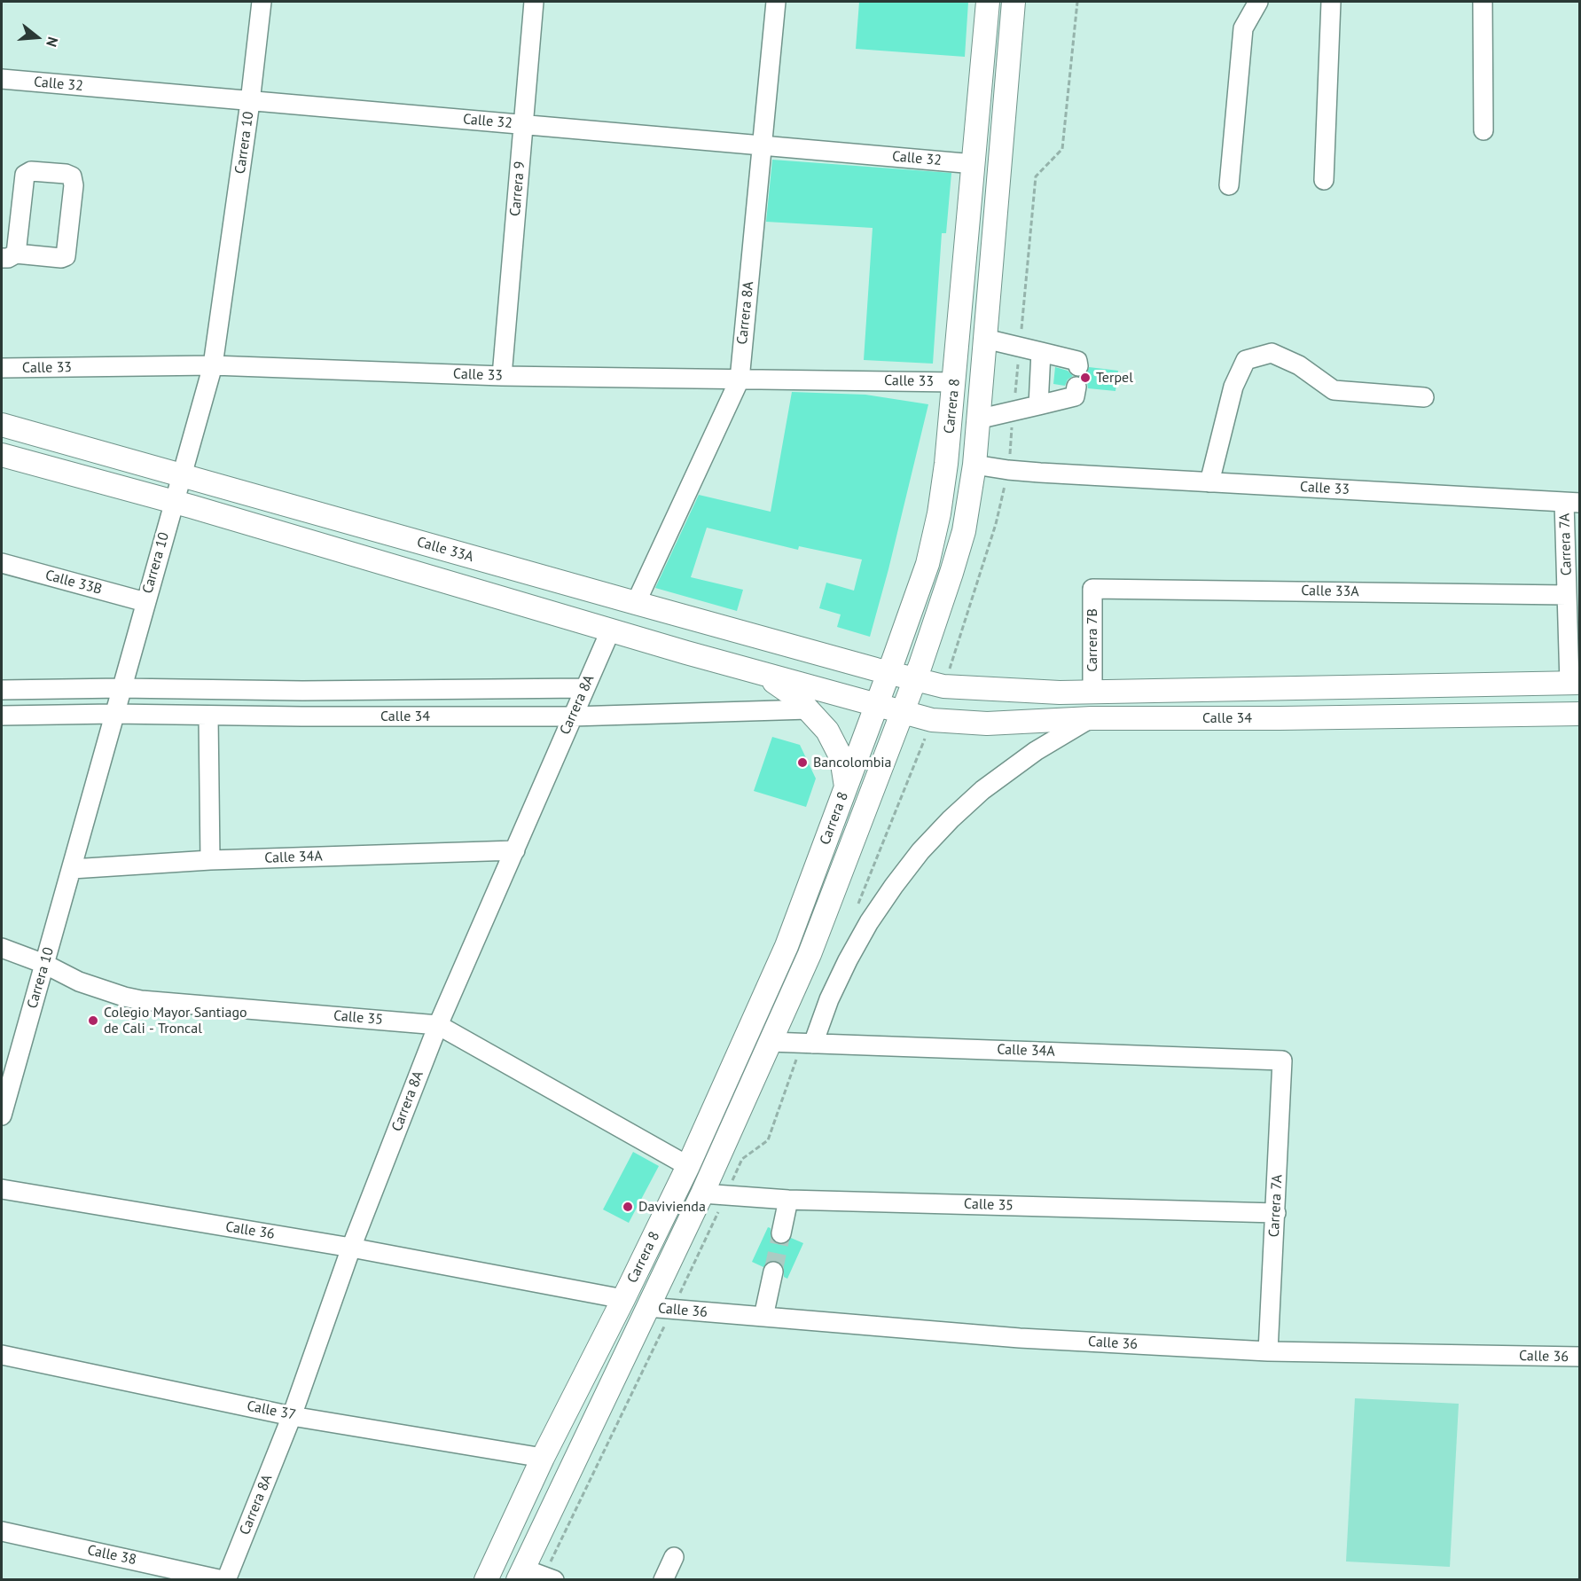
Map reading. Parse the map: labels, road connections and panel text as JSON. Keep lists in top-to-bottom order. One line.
{"streets":{"main road":["Carrera 8","Calle 33A","Calle 34"],"street":["Calle 32","Carrera 10","Carrera 9","Carrera 8A","Calle 33","Carrera 7A","Calle 33B","Carrera 7B","Calle 34A","Calle 35","Calle 36","Calle 37","Calle 38"]},"crossings":[["Calle 32","Carrera 10"],["Calle 32","Carrera 9"],["Calle 32","Carrera 8A"],["Calle 32","Carrera 8"],["Carrera 10","Calle 33"],["Carrera 10","Calle 33A"],["Carrera 10","Calle 33B"],["Carrera 10","Calle 34"],["Carrera 10","Calle 34A"],["Carrera 10","Calle 35"],["Carrera 9","Calle 33"],["Carrera 8A","Calle 33"],["Carrera 8A","Calle 33A"],["Carrera 8A","Calle 34"],["Carrera 8A","Calle 34A"],["Carrera 8A","Calle 35"],["Carrera 8A","Calle 36"],["Carrera 8A","Calle 37"],["Carrera 8A","Calle 38"],["Calle 33","Carrera 8"],["Calle 33","Carrera 7A"],["Carrera 8","Calle 33A"],["Carrera 8","Calle 34"],["Carrera 8","Calle 34A"],["Carrera 8","Calle 35"],["Carrera 8","Calle 36"],["Carrera 8","Calle 37"],["Carrera 7A","Calle 33A"],["Carrera 7A","Calle 34"],["Carrera 7A","Calle 34A"],["Carrera 7A","Calle 35"],["Carrera 7A","Calle 36"],["Calle 33A","Carrera 7B"],["Calle 33A","Calle 34"],["Carrera 7B","Calle 34"]],"places":["Terpel","Bancolombia","Colegio Mayor Santiago de Cali - Troncal","Davivienda"],"north":"right"}
